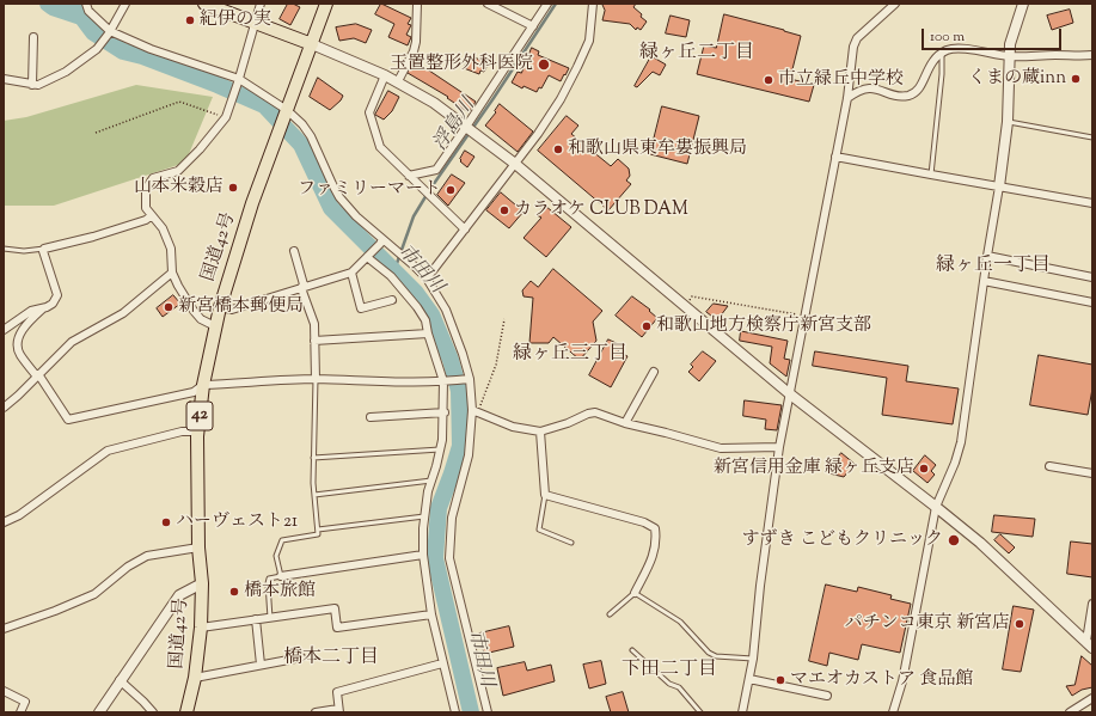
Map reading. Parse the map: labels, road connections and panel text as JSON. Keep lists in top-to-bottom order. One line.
{"streets":{"highway":["国道42号","42"]},"districts":["緑ヶ丘二丁目","緑ヶ丘一丁目","緑ヶ丘三丁目","橋本二丁目","下田二丁目"],"water":["浮島川","市田川"],"places":["紀伊の実","玉置整形外科医院","くまの蔵inn","市立緑丘中学校","和歌山県東牟婁振興局","山本米穀店","ファミリーマート","カラオケ CLUB DAM","新宮橋本郵便局","和歌山地方検察庁新宮支部","新宮信用金庫 緑ヶ丘支店","ハーヴェスト21","すずき こどもクリニック","橋本旅館","パチンコ東京 新宮店","マエオカストア 食品館"],"scale_bar":"100 m"}
